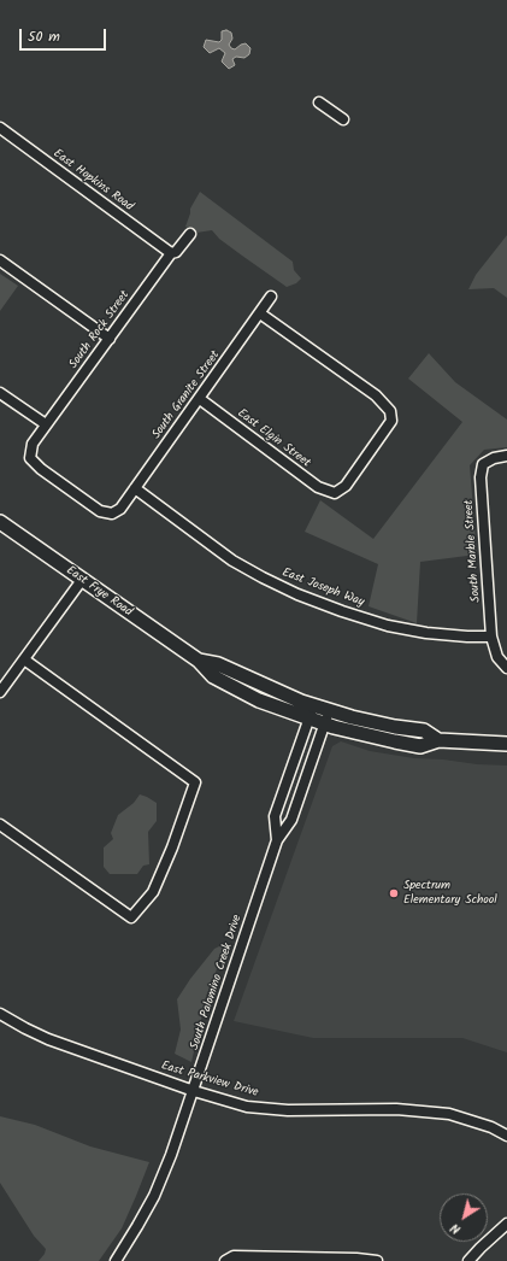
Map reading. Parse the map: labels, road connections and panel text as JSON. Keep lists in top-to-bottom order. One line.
{"streets":{"street":["East Hopkins Road","South Rock Street","South Granite Street","East Elgin Street","South Marble Street","East Joseph Way","East Frye Road","South Palomino Creek Drive","East Parkview Drive"]},"crossings":[["East Hopkins Road","South Rock Street"],["South Rock Street","South Granite Street"],["South Granite Street","East Elgin Street"],["South Granite Street","East Joseph Way"],["South Marble Street","East Joseph Way"],["East Frye Road","South Palomino Creek Drive"],["South Palomino Creek Drive","East Parkview Drive"]],"places":["Spectrum Elementary School"],"scale_bar":"50 m","north":"bottom left"}
